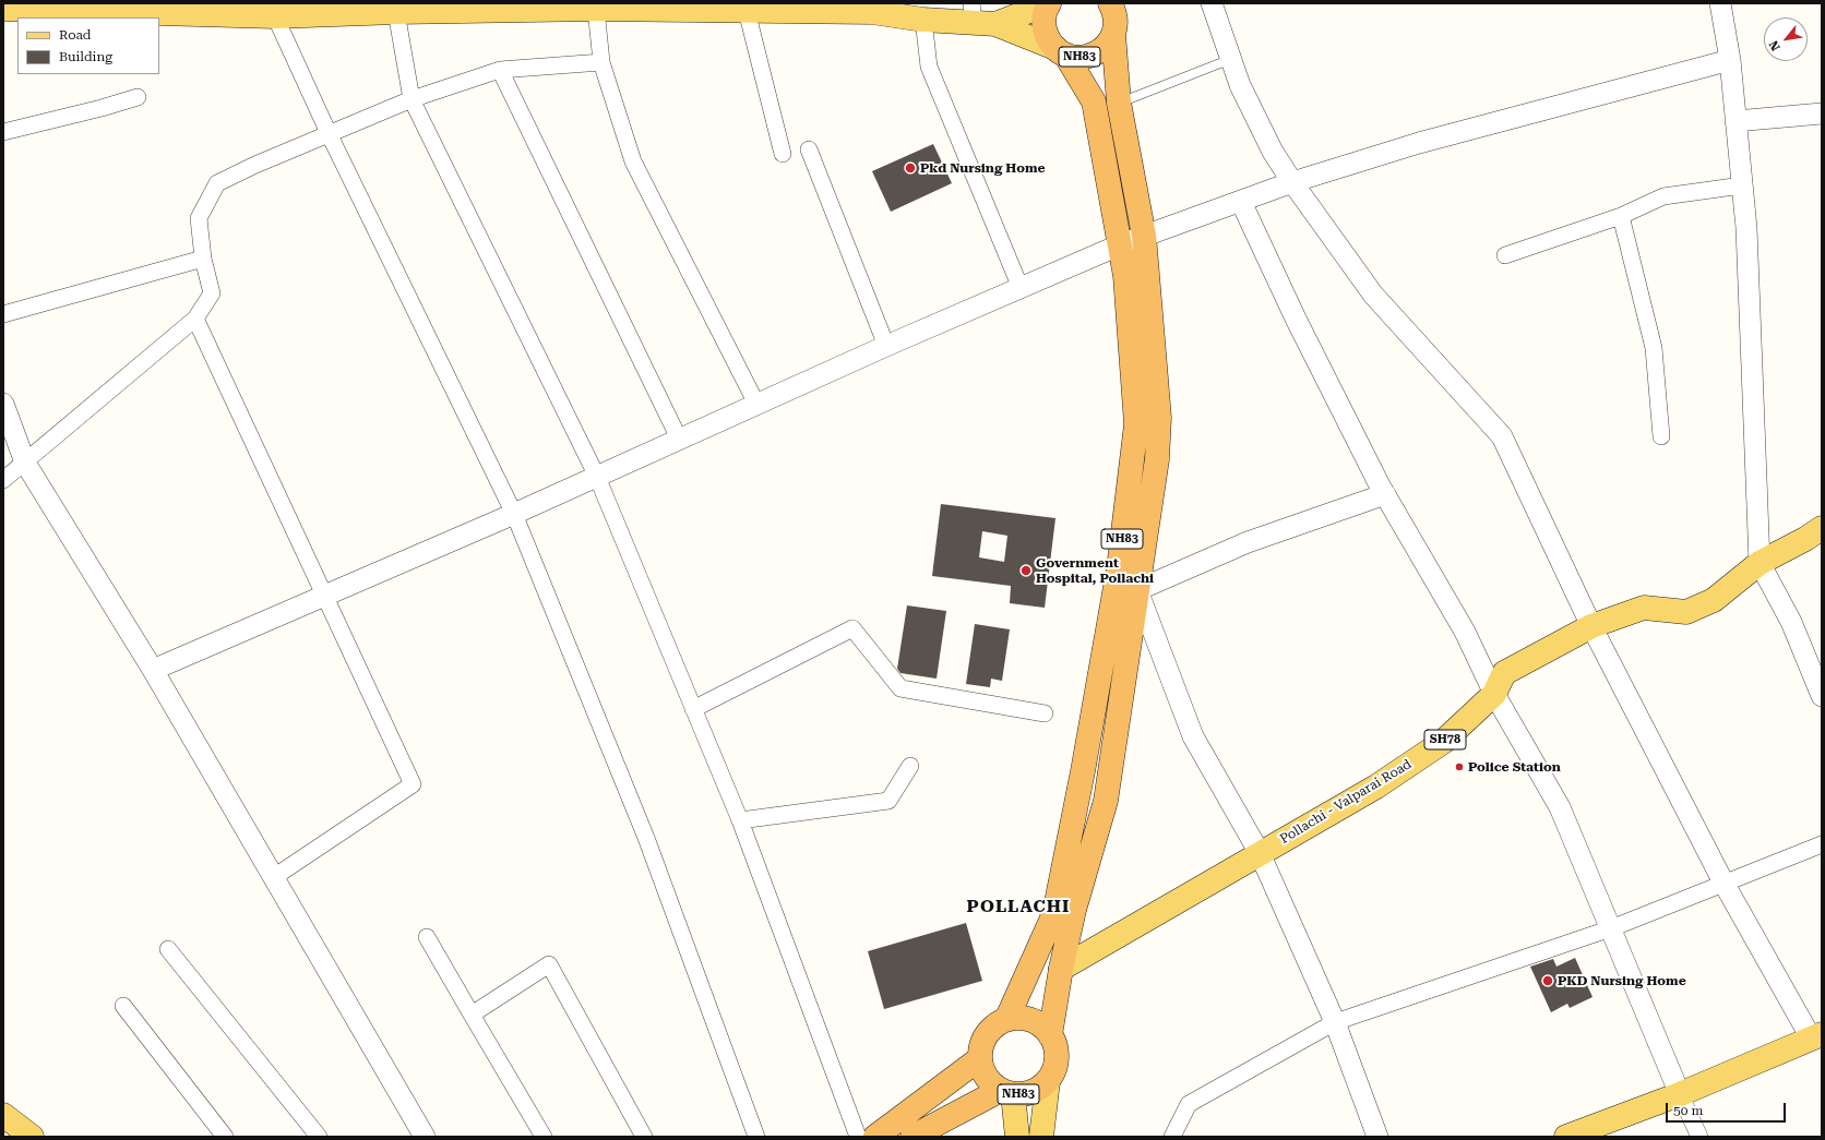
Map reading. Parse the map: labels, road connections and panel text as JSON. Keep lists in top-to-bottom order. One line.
{"streets":{"highway":["NH83"],"main road":["SH78","Pollachi - Valparai Road"]},"crossings":[["NH83","Pollachi - Valparai Road"]],"districts":["POLLACHI"],"places":["Pkd Nursing Home","Government Hospital, Pollachi","Police Station","PKD Nursing Home"],"legend":["Road","Building"],"scale_bar":"50 m","north":"bottom left"}
